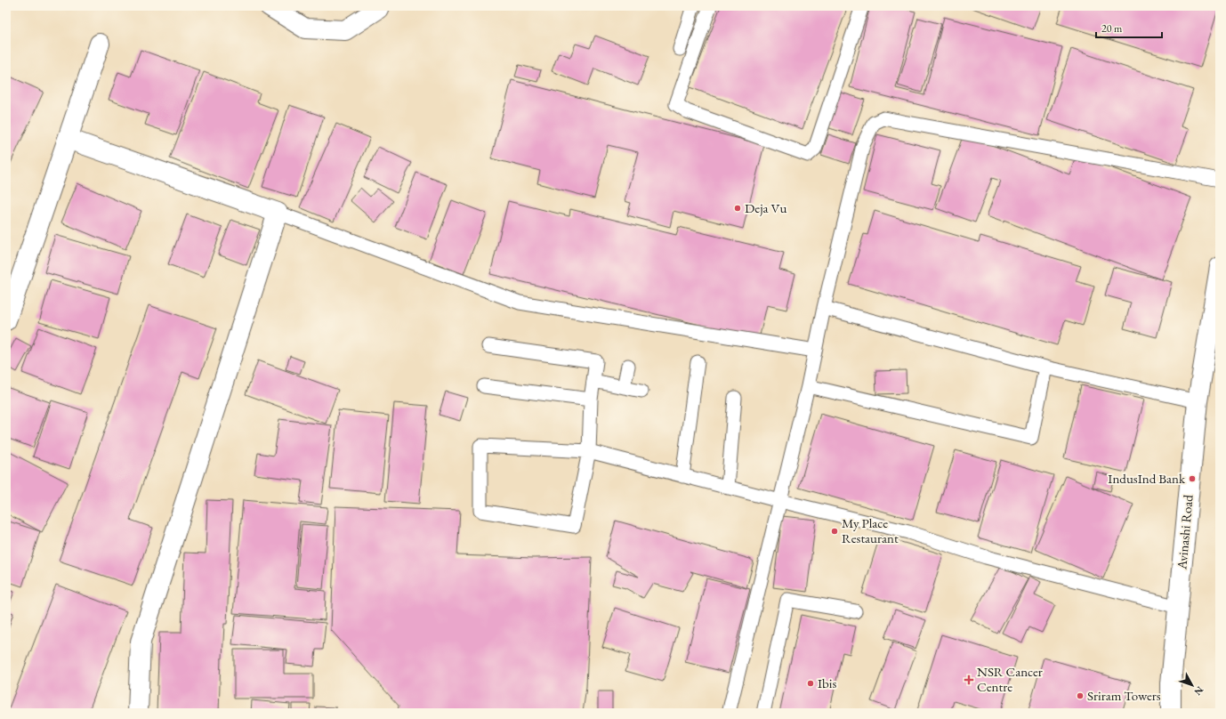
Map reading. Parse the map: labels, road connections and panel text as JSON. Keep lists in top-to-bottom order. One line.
{"streets":{"street":["Avinashi Road"]},"places":{"other":["Deja Vu","IndusInd Bank","My Place Restaurant","Ibis","Sriram Towers"],"health":["NSR Cancer Centre"]},"scale_bar":"20 m","north":"bottom right"}
